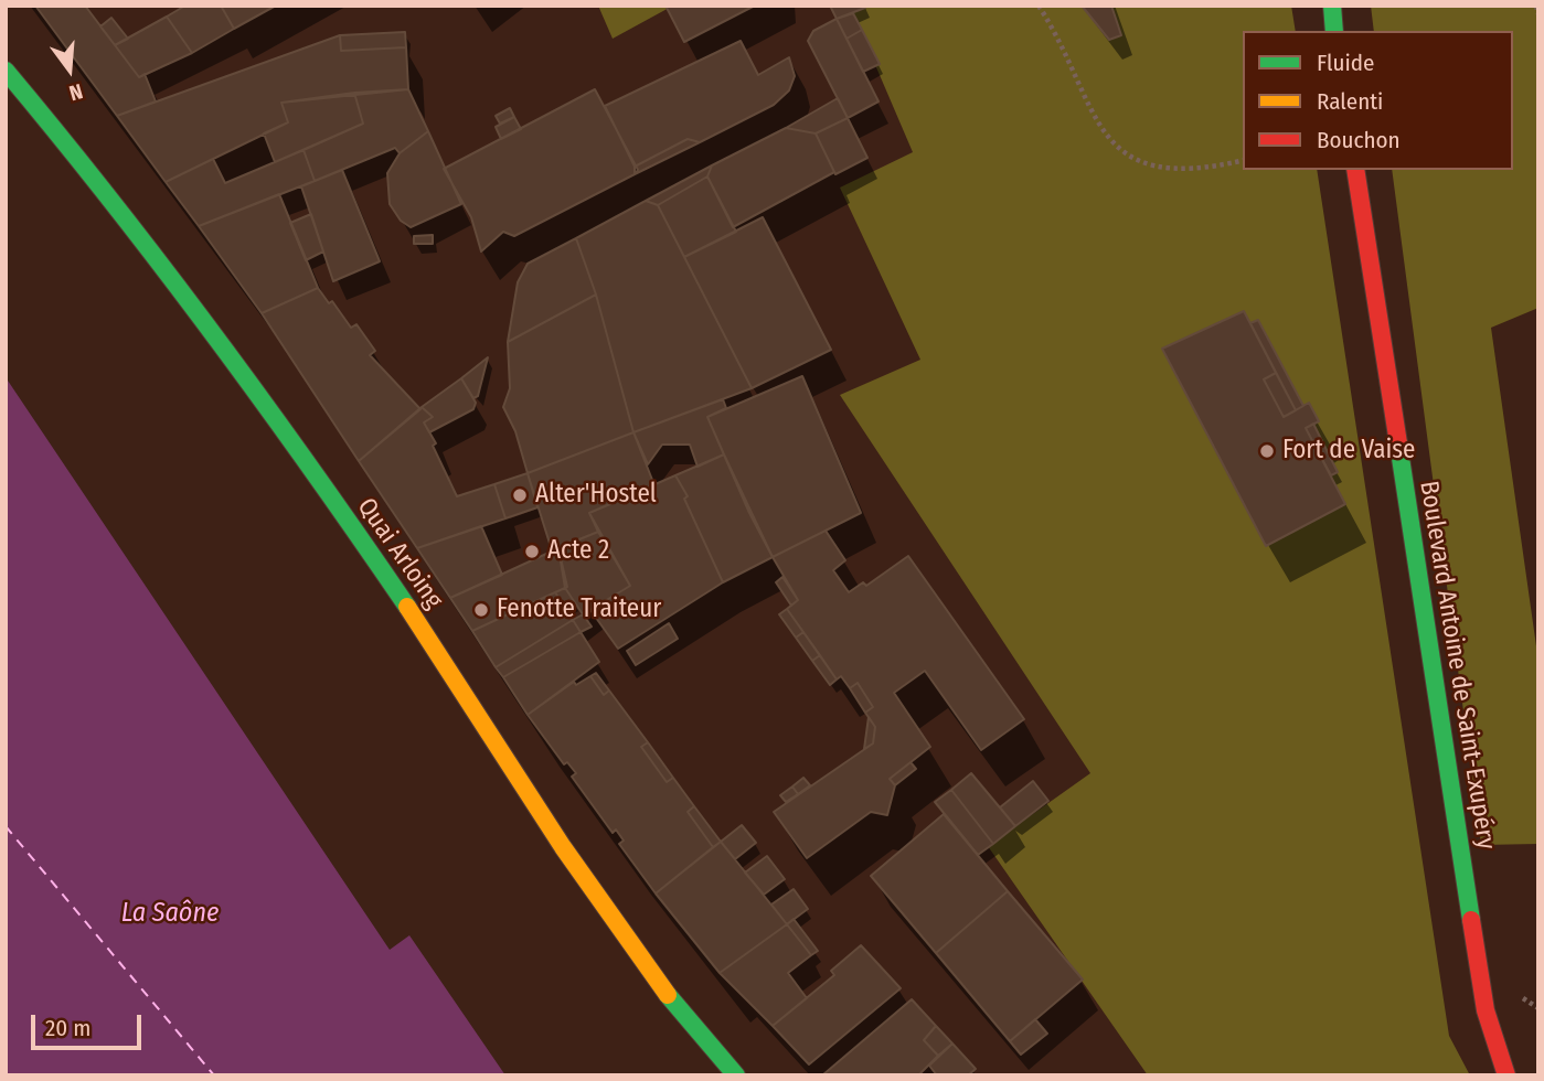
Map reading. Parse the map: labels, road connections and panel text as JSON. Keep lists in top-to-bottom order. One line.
{"streets":{"main road":["Quai Arloing","Boulevard Antoine de Saint-Exupéry"]},"water":["La Saône"],"places":["Fort de Vaise","Alter'Hostel","Acte 2","Fenotte Traiteur"],"legend":["Fluide","Ralenti","Bouchon"],"scale_bar":"20 m","north":"bottom"}
